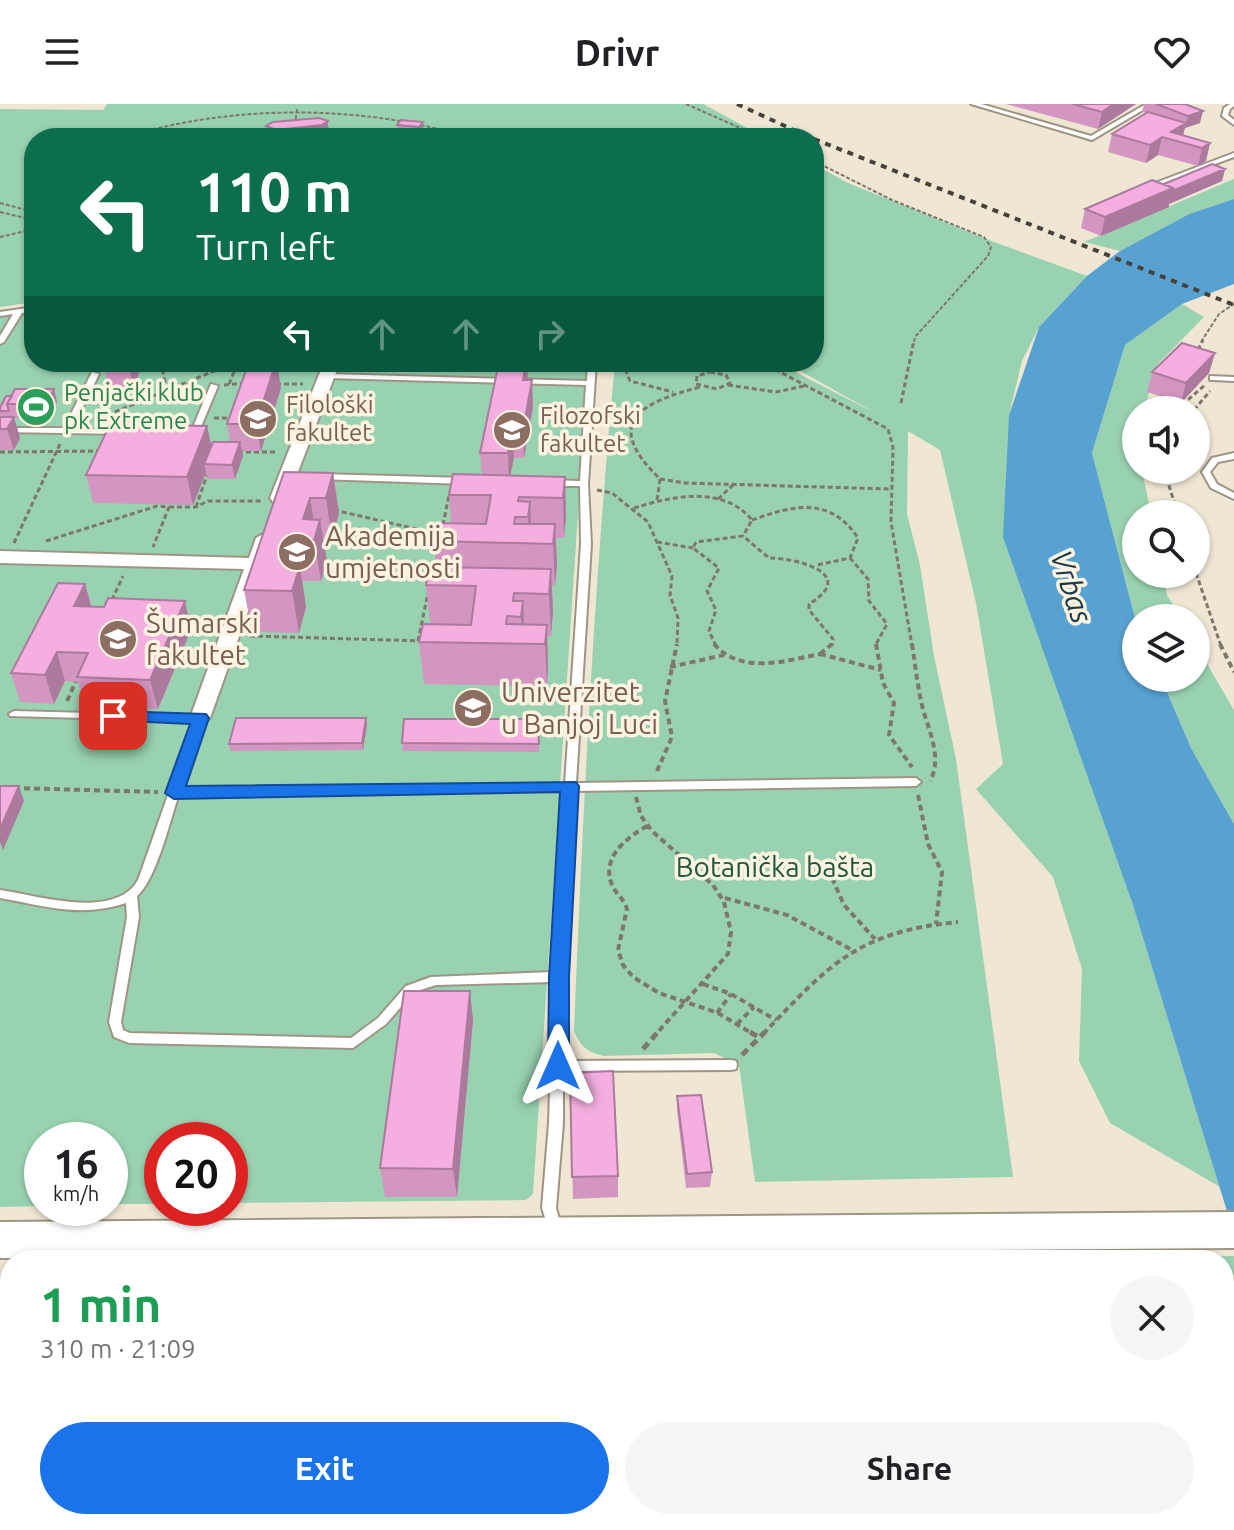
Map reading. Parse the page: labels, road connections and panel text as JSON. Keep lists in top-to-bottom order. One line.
{"water":["Vrbas"],"parks":["Botanička bašta"],"places":{"sports":["Penjački klub pk Extreme"],"school or university":["Filološki fakultet","Filozofski fakultet","Akademija umjetnosti","Šumarski fakultet","Univerzitet u Banjoj Luci"]},"page":{"header":"Drivr","turn":["110 m","Turn left"],"speed":"16 km/h","limit":"20","heading":["1 min","310 m · 21:09"],"buttons":["Exit","Share"]}}
